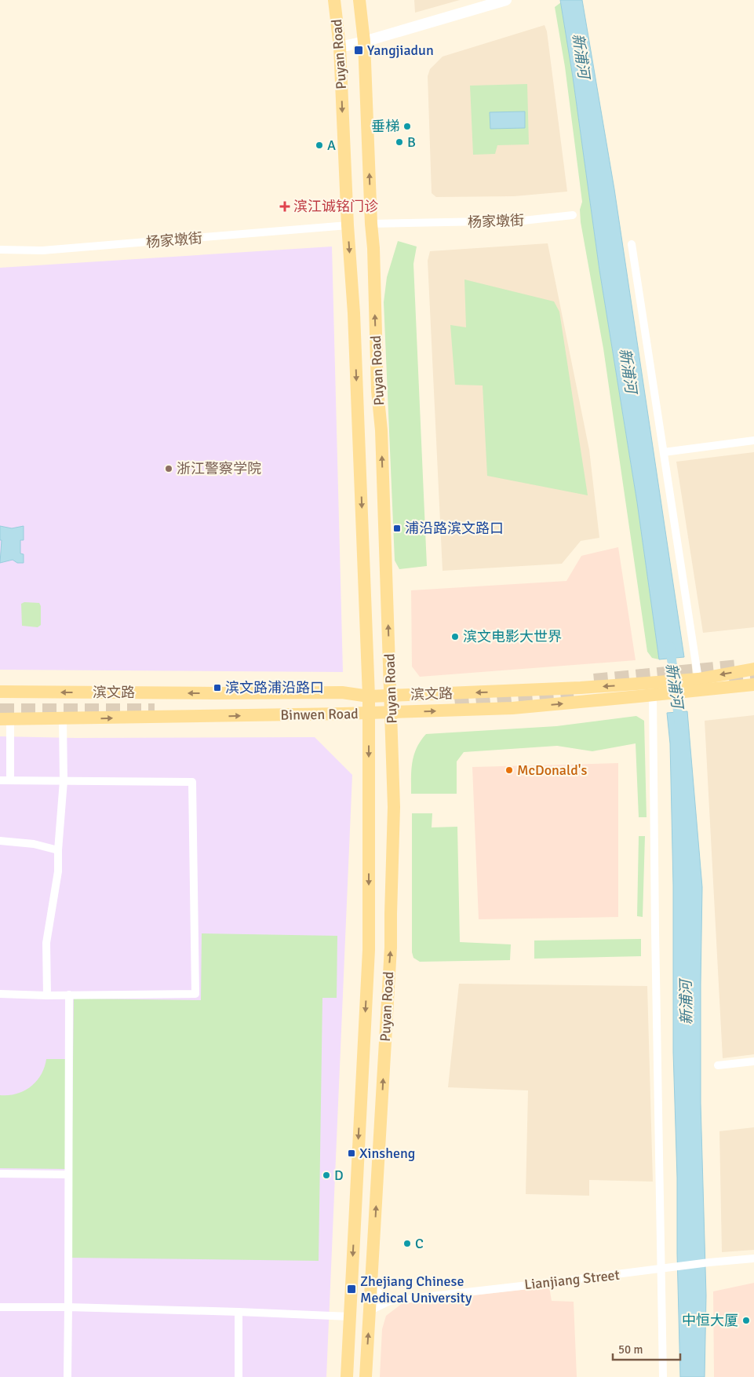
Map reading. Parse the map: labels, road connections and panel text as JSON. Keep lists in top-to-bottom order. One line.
{"streets":{"main road":["Puyan Road","滨文路","Binwen Road"],"street":["杨家墩街","Lianjiang Street"]},"crossings":[["Puyan Road","杨家墩街"],["Puyan Road","滨文路"],["Puyan Road","Binwen Road"],["Puyan Road","Lianjiang Street"],["滨文路","Binwen Road"]],"one_way":["滨文路","Binwen Road"],"water":["新浦河"],"places":{"transit":["Yangjiadun","浦沿路滨文路口","滨文路浦沿路口","Xinsheng","Zhejiang Chinese Medical University"],"other":["垂梯","B","A","浙江警察学院","滨文电影大世界","McDonald's","D","C","中恒大厦"],"health":["滨江诚铭门诊"]},"scale_bar":"50 m"}
